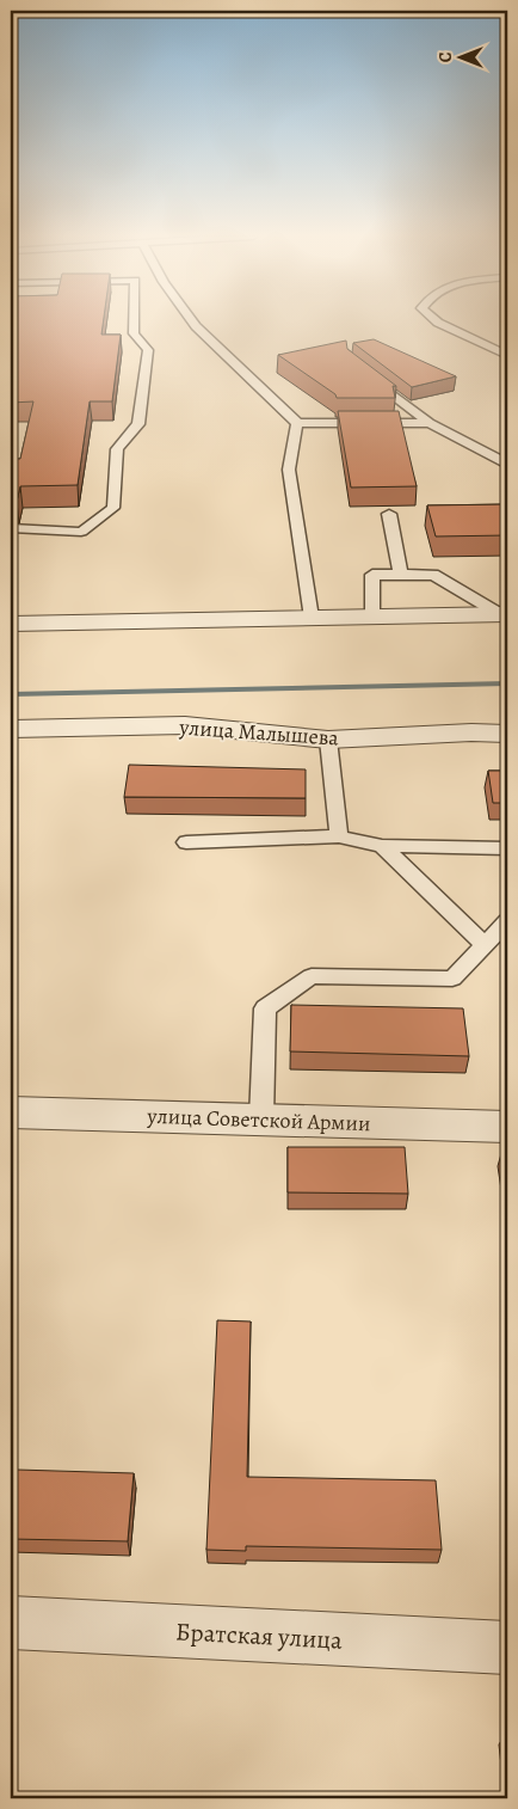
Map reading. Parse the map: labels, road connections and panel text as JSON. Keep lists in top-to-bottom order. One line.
{"streets":{"street":["улица Малышева","улица Советской Армии","Братская улица"]},"north":"left"}
